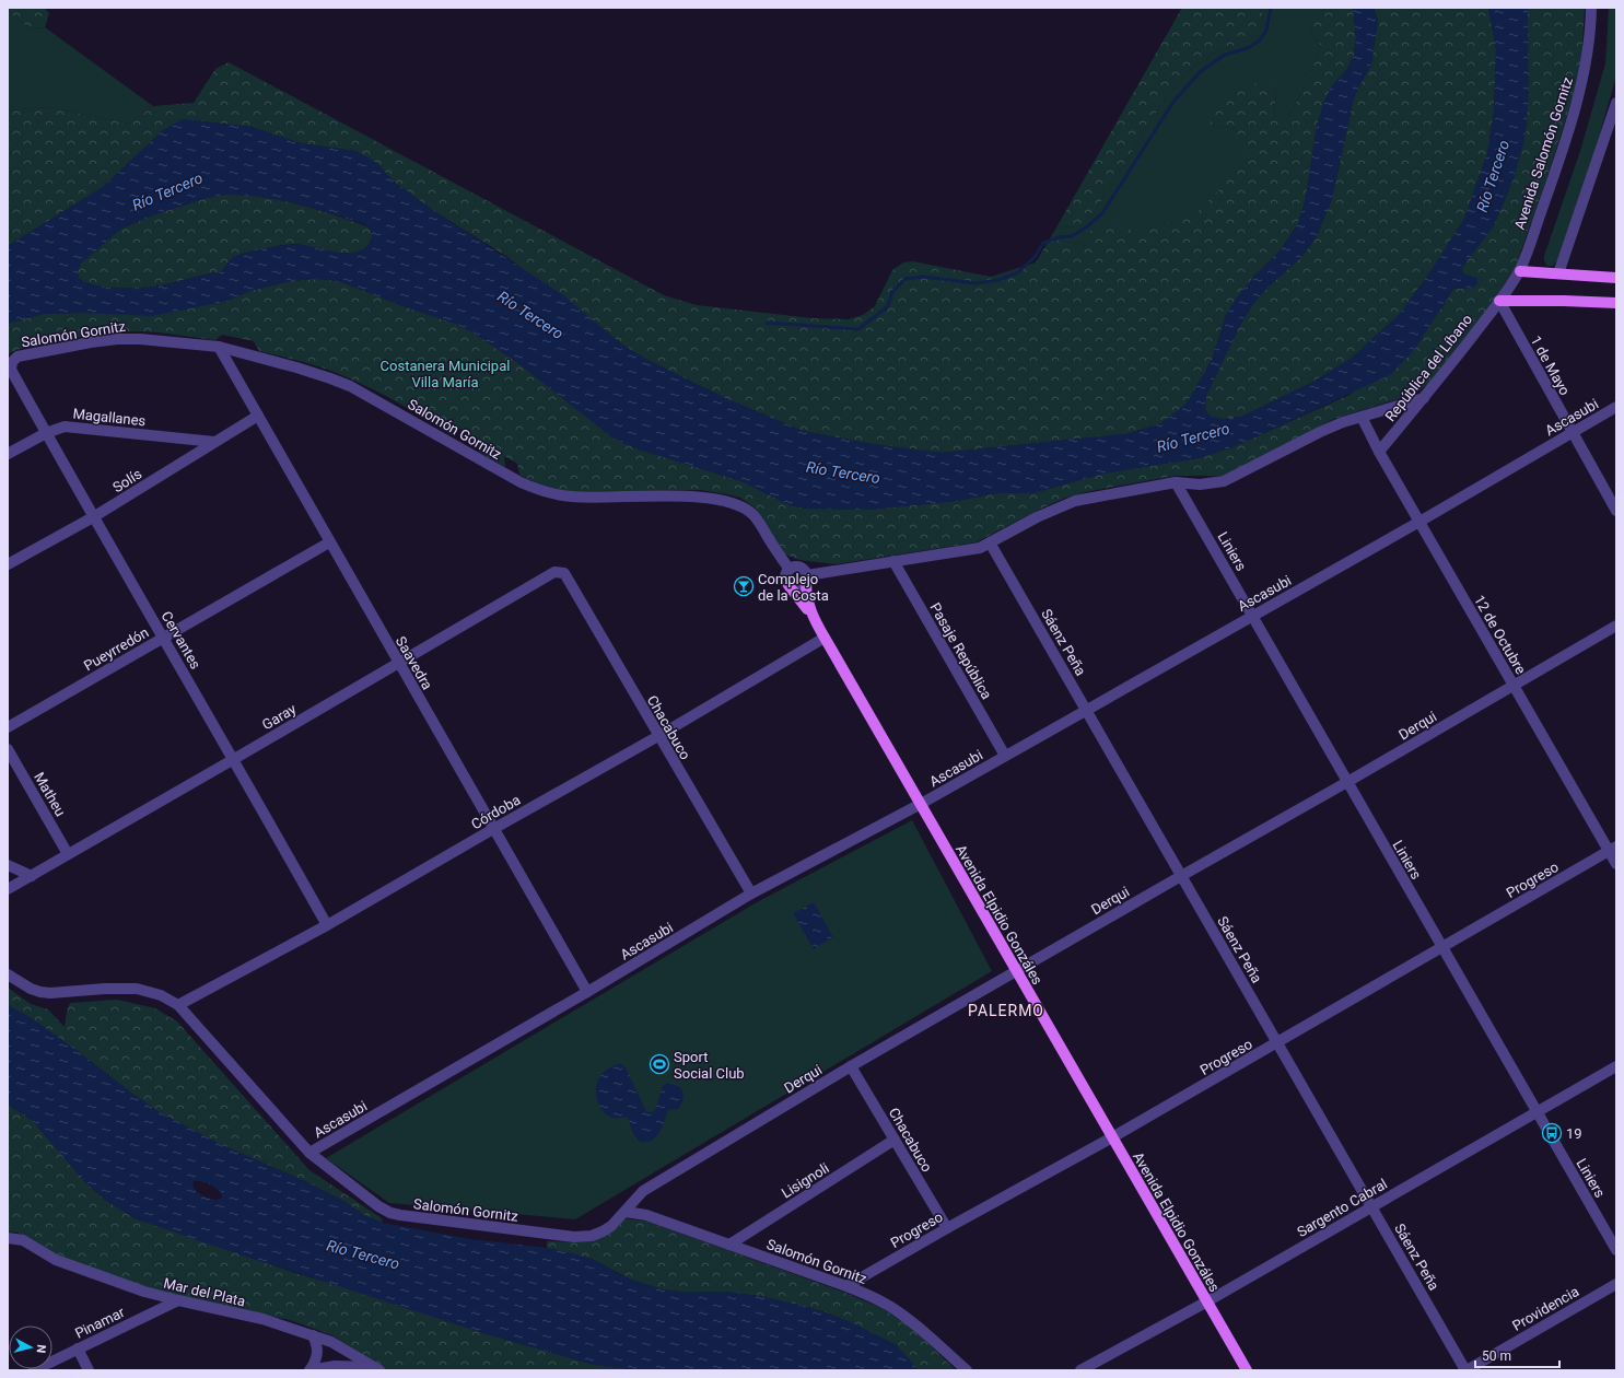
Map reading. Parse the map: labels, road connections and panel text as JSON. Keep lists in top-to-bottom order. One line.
{"streets":{"main road":["Avenida Elpidio Gonzáles"],"street":["Avenida Salomón Gornitz","Salomón Gornitz","1 de Mayo","República del Líbano","Magallanes","Ascasubi","Solís","Liniers","12 de Octubre","Cervantes","Sáenz Peña","Pueyrredón","Pasaje República","Saavedra","Garay","Derqui","Chacabuco","Matheu","Córdoba","Progreso","Lisignoli","Sargento Cabral","Mar del Plata","Providencia","Pinamar"]},"crossings":[["Avenida Salomón Gornitz","1 de Mayo"],["Avenida Salomón Gornitz","República del Líbano"],["Salomón Gornitz","Ascasubi"],["Salomón Gornitz","Cervantes"],["Salomón Gornitz","Saavedra"],["Salomón Gornitz","Derqui"],["Salomón Gornitz","Córdoba"],["Salomón Gornitz","Progreso"],["Salomón Gornitz","Avenida Elpidio Gonzáles"],["Salomón Gornitz","Lisignoli"],["1 de Mayo","República del Líbano"],["1 de Mayo","Ascasubi"],["República del Líbano","12 de Octubre"],["Magallanes","Solís"],["Magallanes","Cervantes"],["Ascasubi","Liniers"],["Ascasubi","12 de Octubre"],["Ascasubi","Sáenz Peña"],["Ascasubi","Pasaje República"],["Ascasubi","Saavedra"],["Ascasubi","Chacabuco"],["Ascasubi","Avenida Elpidio Gonzáles"],["Solís","Cervantes"],["Solís","Saavedra"],["Liniers","Derqui"],["Liniers","Progreso"],["Liniers","Sargento Cabral"],["12 de Octubre","Derqui"],["12 de Octubre","Progreso"],["Cervantes","Pueyrredón"],["Cervantes","Garay"],["Cervantes","Córdoba"],["Sáenz Peña","Derqui"],["Sáenz Peña","Progreso"],["Sáenz Peña","Sargento Cabral"],["Sáenz Peña","Providencia"],["Pueyrredón","Saavedra"],["Saavedra","Garay"],["Saavedra","Córdoba"],["Garay","Chacabuco"],["Garay","Matheu"],["Derqui","Chacabuco"],["Derqui","Avenida Elpidio Gonzáles"],["Chacabuco","Córdoba"],["Chacabuco","Progreso"],["Chacabuco","Lisignoli"],["Córdoba","Avenida Elpidio Gonzáles"],["Progreso","Avenida Elpidio Gonzáles"],["Avenida Elpidio Gonzáles","Sargento Cabral"],["Mar del Plata","Pinamar"]],"districts":["PALERMO"],"water":["Río Tercero"],"parks":["Costanera Municipal Villa María"],"places":{"bar":["Complejo de la Costa"],"sports":["Sport Social Club"],"bus stop":["19"]},"scale_bar":"50 m","north":"right"}
